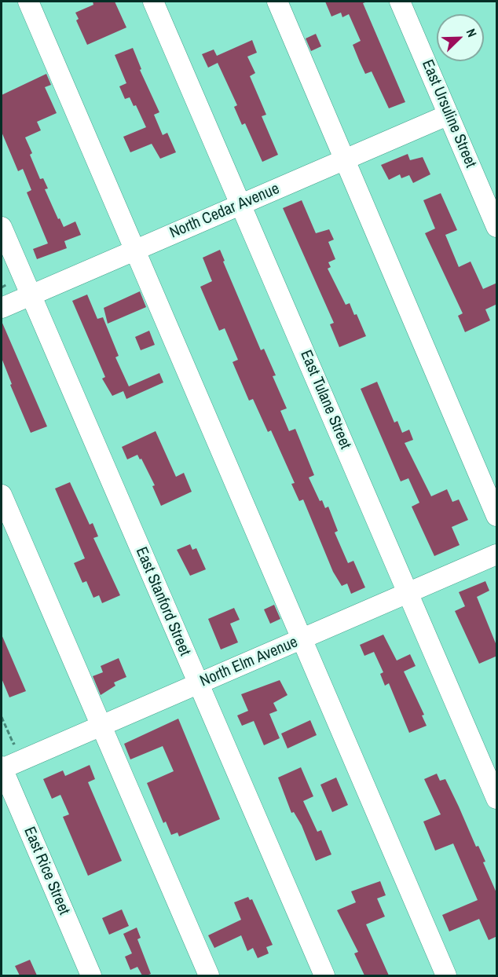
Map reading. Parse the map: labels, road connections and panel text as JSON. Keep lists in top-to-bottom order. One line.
{"streets":{"street":["East Ursuline Street","North Cedar Avenue","East Tulane Street","East Stanford Street","North Elm Avenue","East Rice Street"]},"crossings":[["East Ursuline Street","North Cedar Avenue"],["North Cedar Avenue","East Tulane Street"],["North Cedar Avenue","East Stanford Street"],["East Tulane Street","North Elm Avenue"],["East Stanford Street","North Elm Avenue"],["North Elm Avenue","East Rice Street"]],"north":"top right"}
